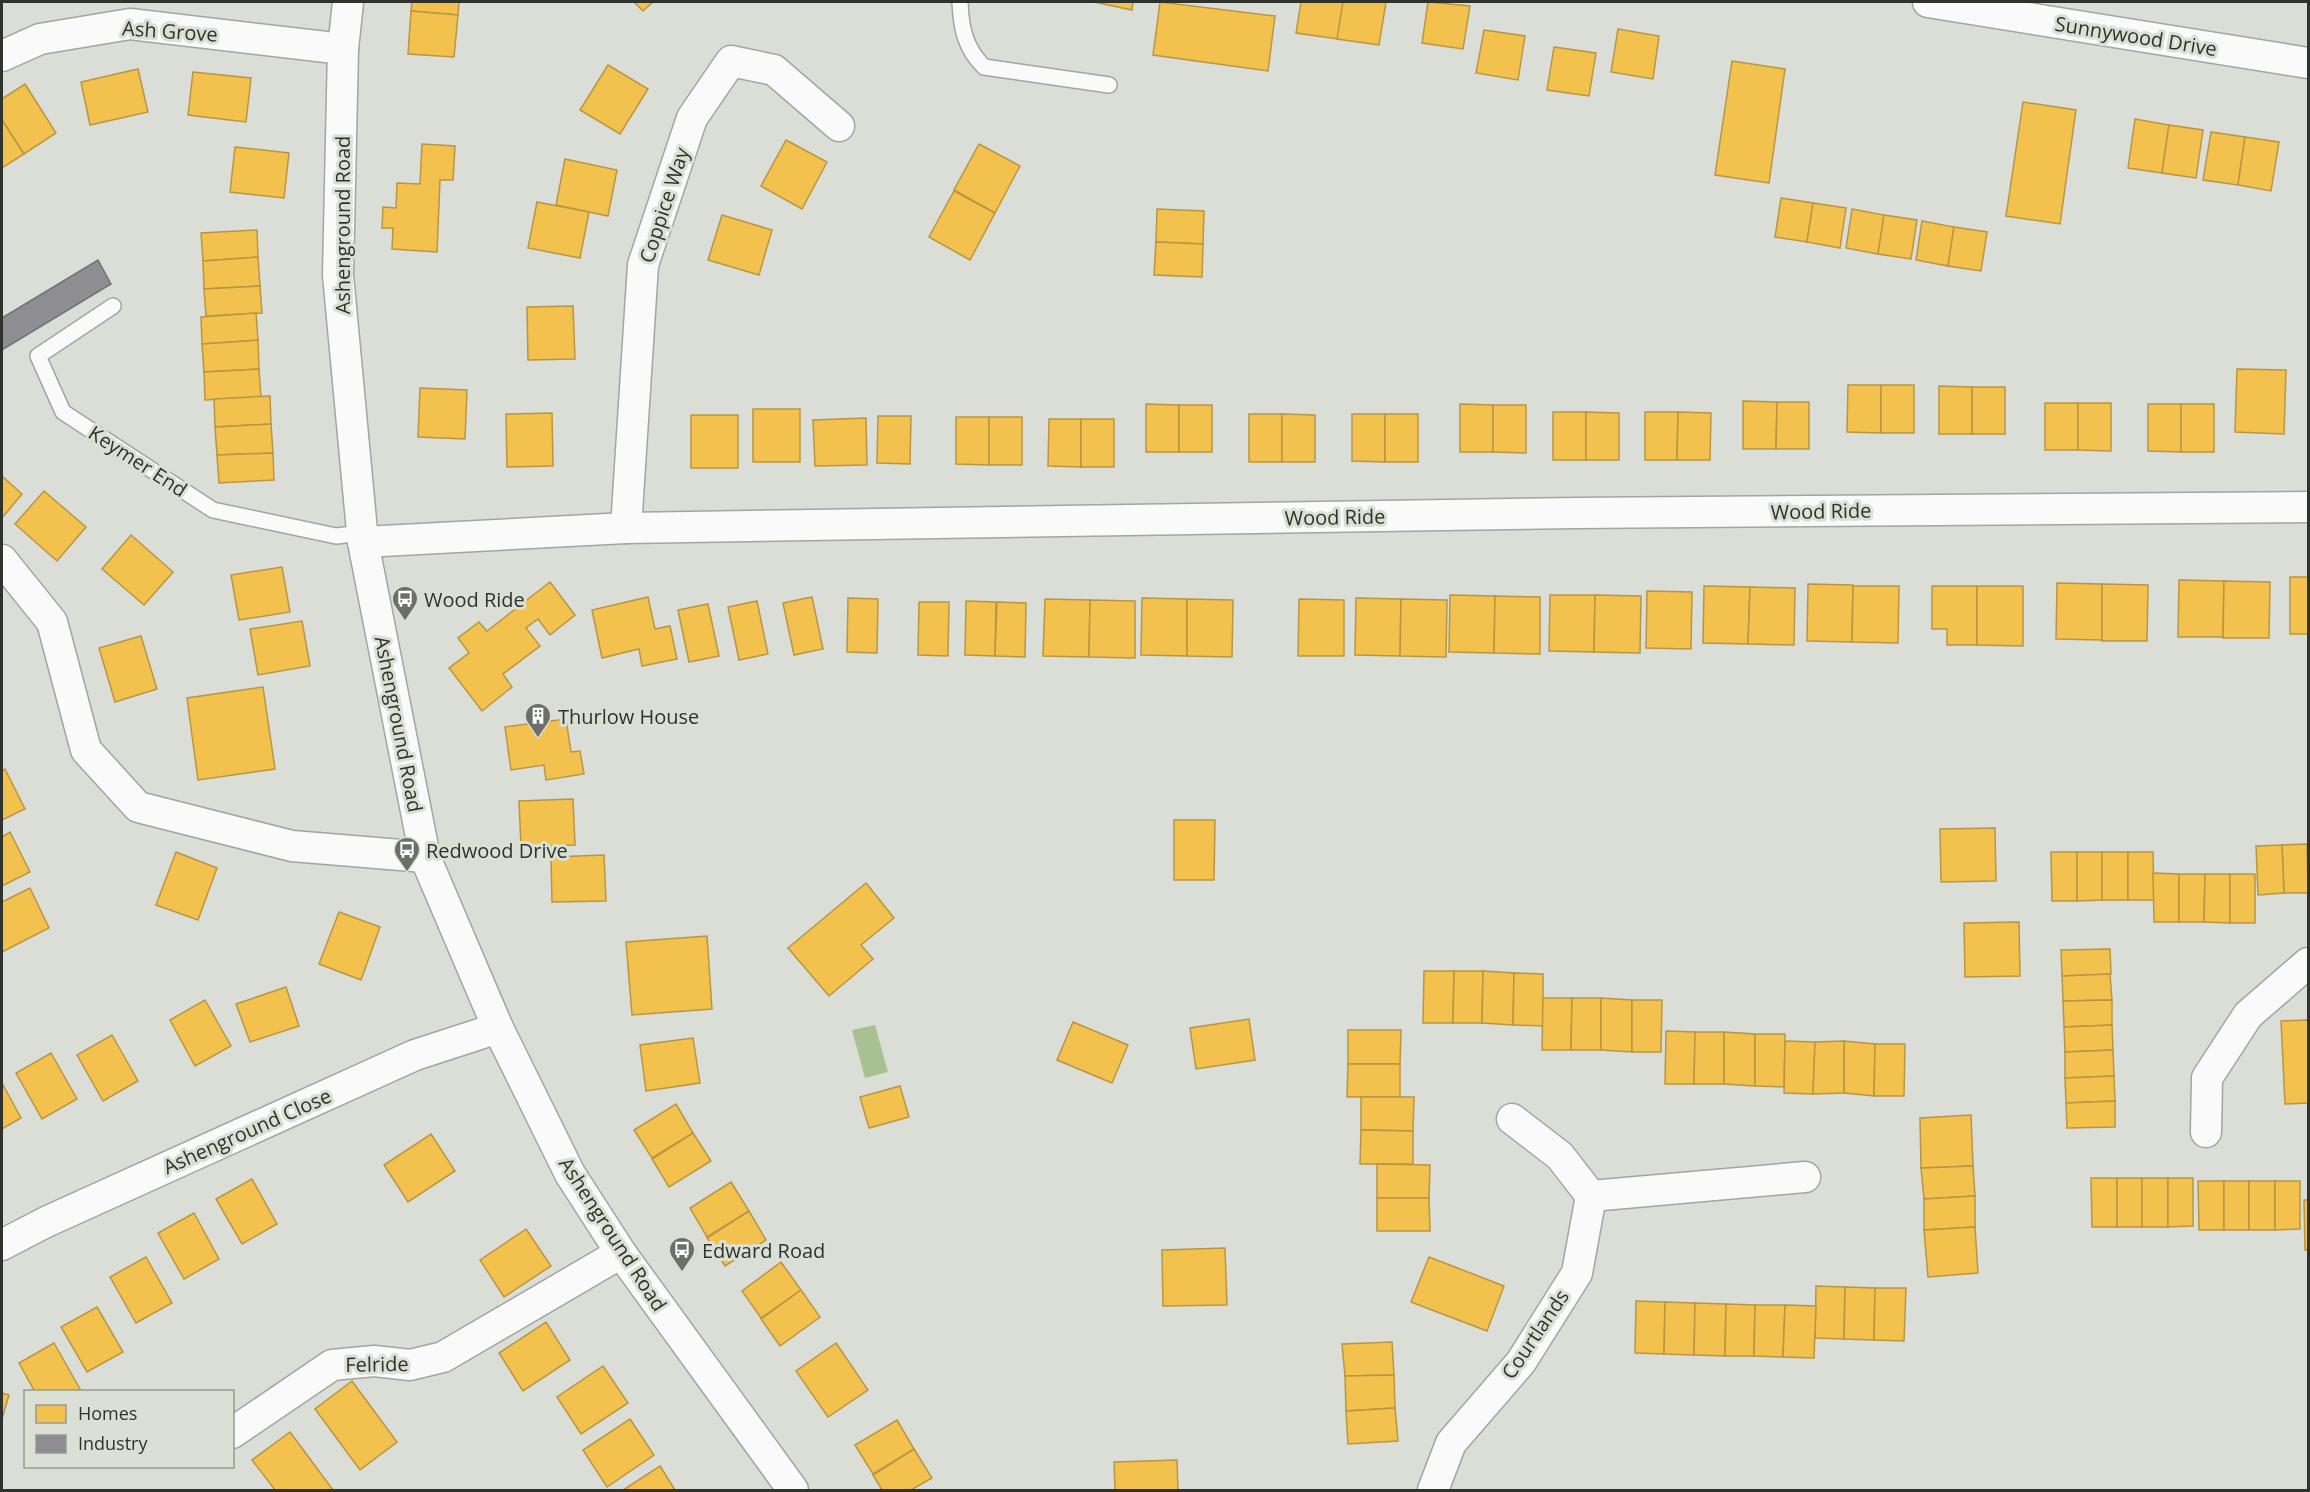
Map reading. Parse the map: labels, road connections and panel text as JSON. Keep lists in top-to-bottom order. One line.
{"streets":{"street":["Ash Grove","Sunnywood Drive","Coppice Way","Ashenground Road","Wood Ride","Ashenground Close","Courtlands","Felride"],"lane":["Keymer End"]},"crossings":[["Ash Grove","Ashenground Road"],["Coppice Way","Wood Ride"],["Ashenground Road","Keymer End"],["Ashenground Road","Wood Ride"],["Ashenground Road","Ashenground Close"],["Ashenground Road","Felride"],["Keymer End","Wood Ride"]],"places":{"bus stop":["Wood Ride","Redwood Drive","Edward Road"],"building":["Thurlow House"]},"legend":["Homes","Industry"]}
